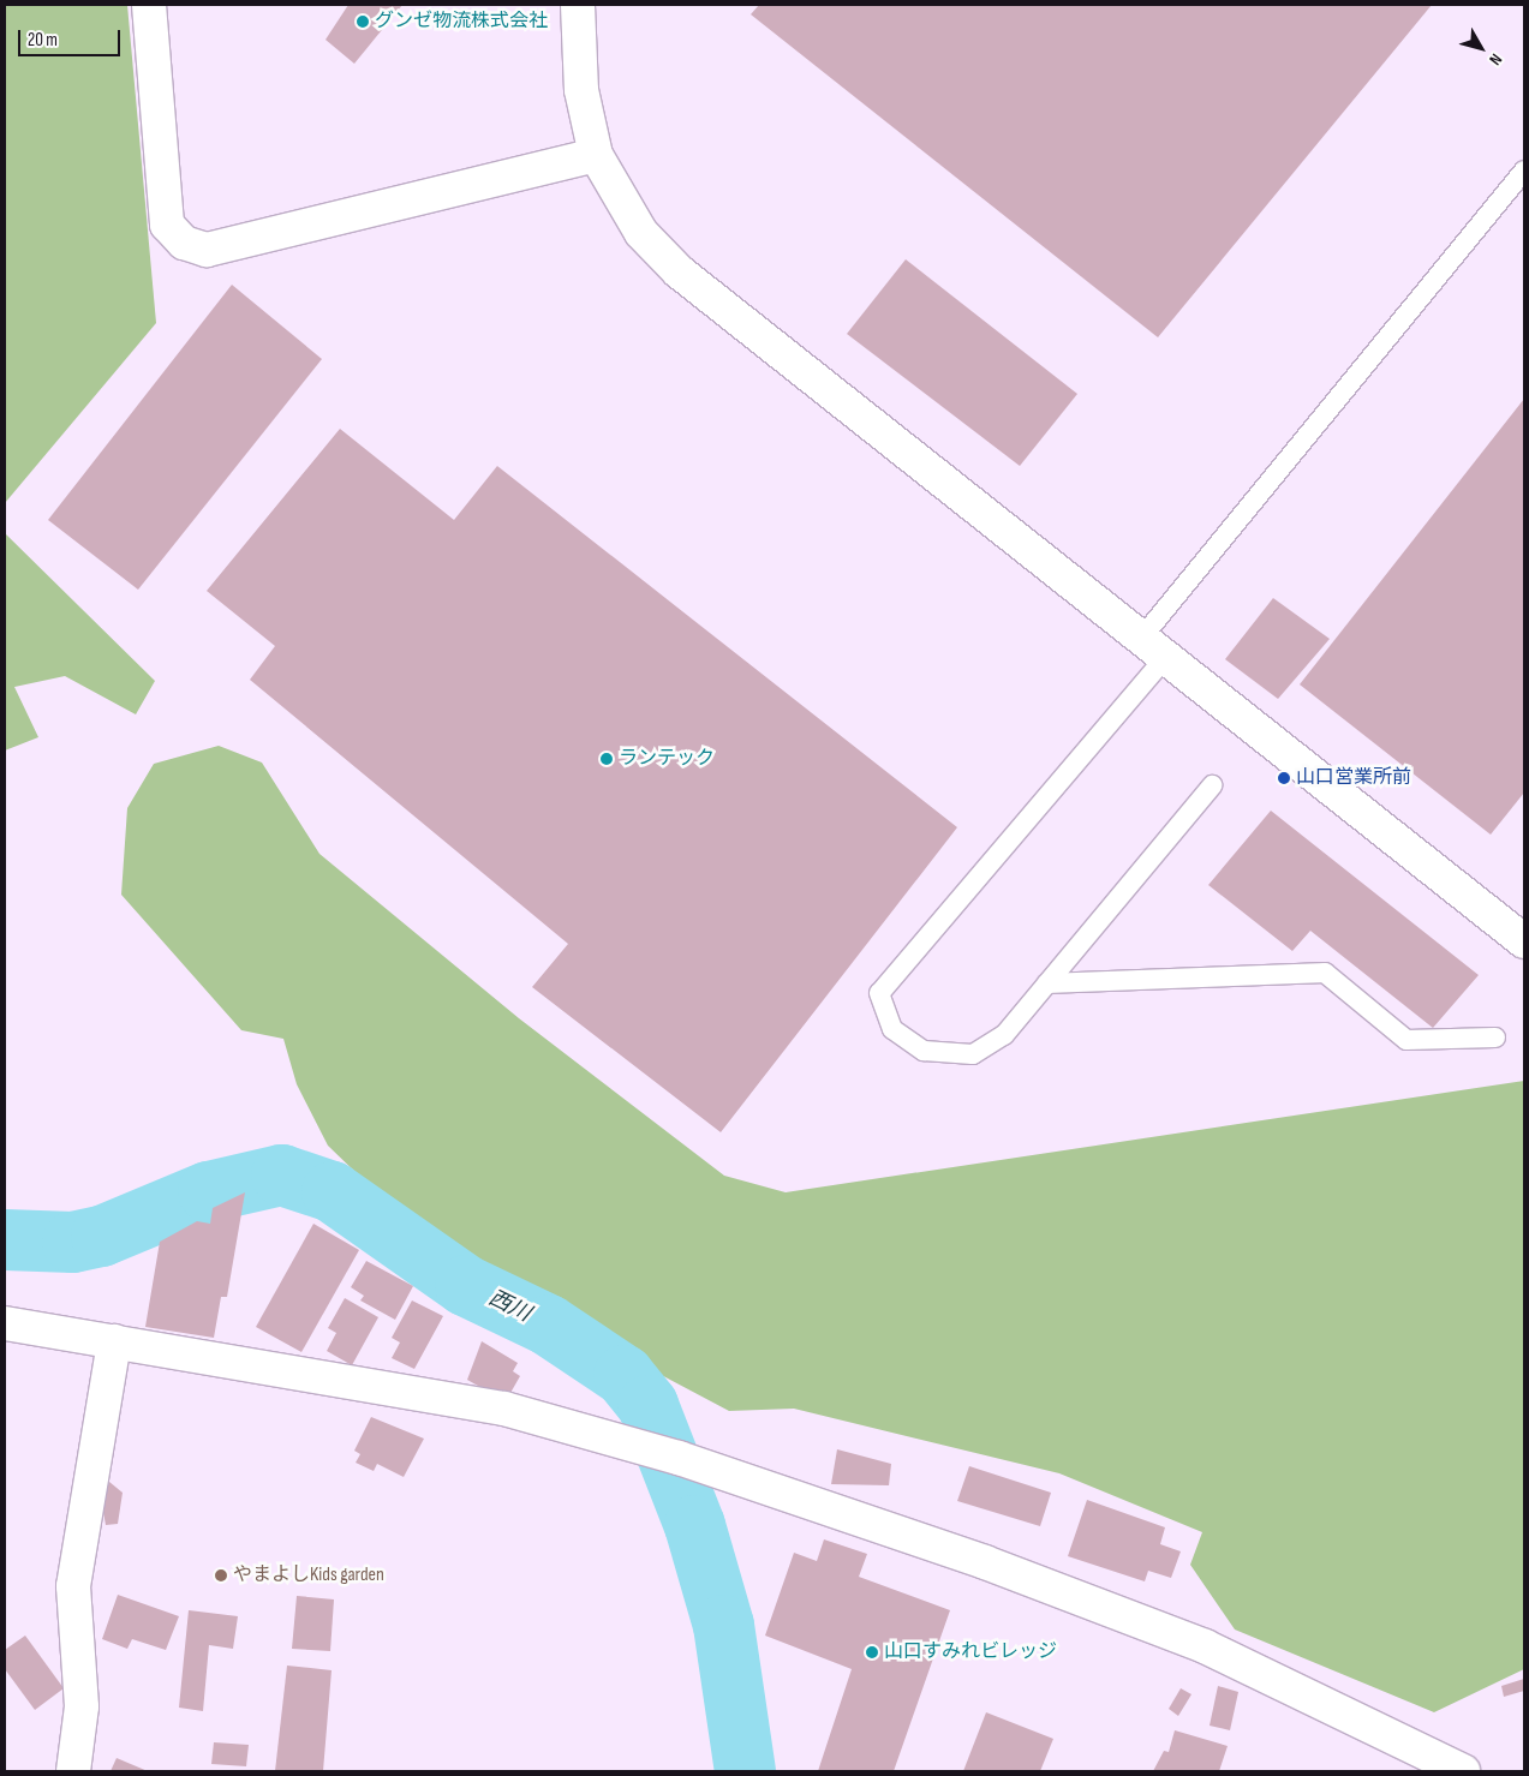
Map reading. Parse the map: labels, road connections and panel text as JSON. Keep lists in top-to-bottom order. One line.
{"water":["西川"],"places":["グンゼ物流株式会社","ランテック","山口営業所前","やまよしKids garden","山口すみれビレッジ"],"scale_bar":"20 m","north":"bottom right"}
